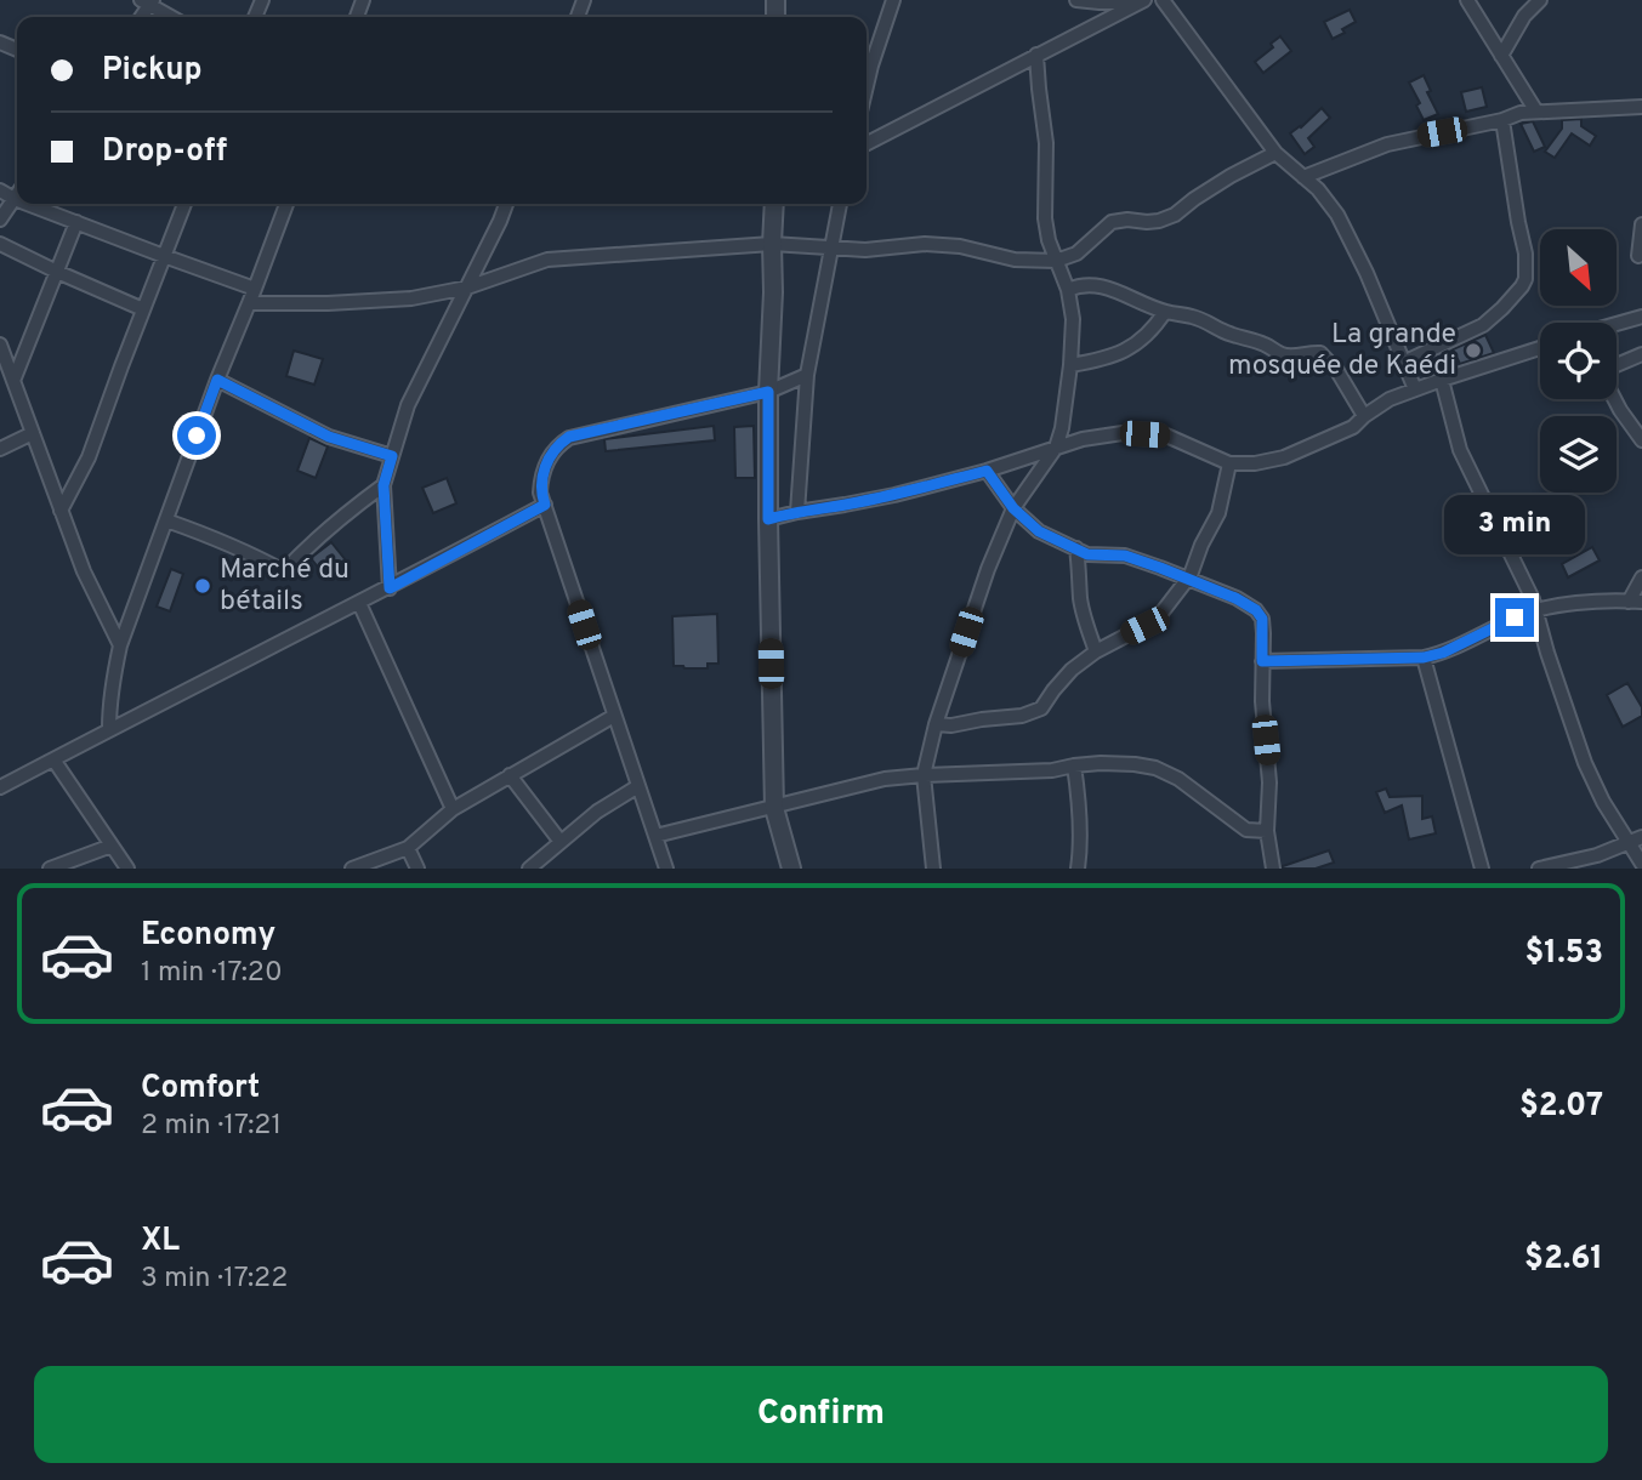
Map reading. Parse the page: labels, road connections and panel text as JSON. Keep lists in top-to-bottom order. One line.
{"places":["La grande mosquée de Kaédi","Marché du bétails"],"north":"bottom right","page":{"banner":["Pickup","Drop-off"],"bubble":"3 min","list":[{"name":"Economy","note":"1 min · 17:20","value":"$1.53"},{"name":"Comfort","note":"2 min · 17:21","value":"$2.07"},{"name":"XL","note":"3 min · 17:22","value":"$2.61"}],"buttons":"Confirm"}}
